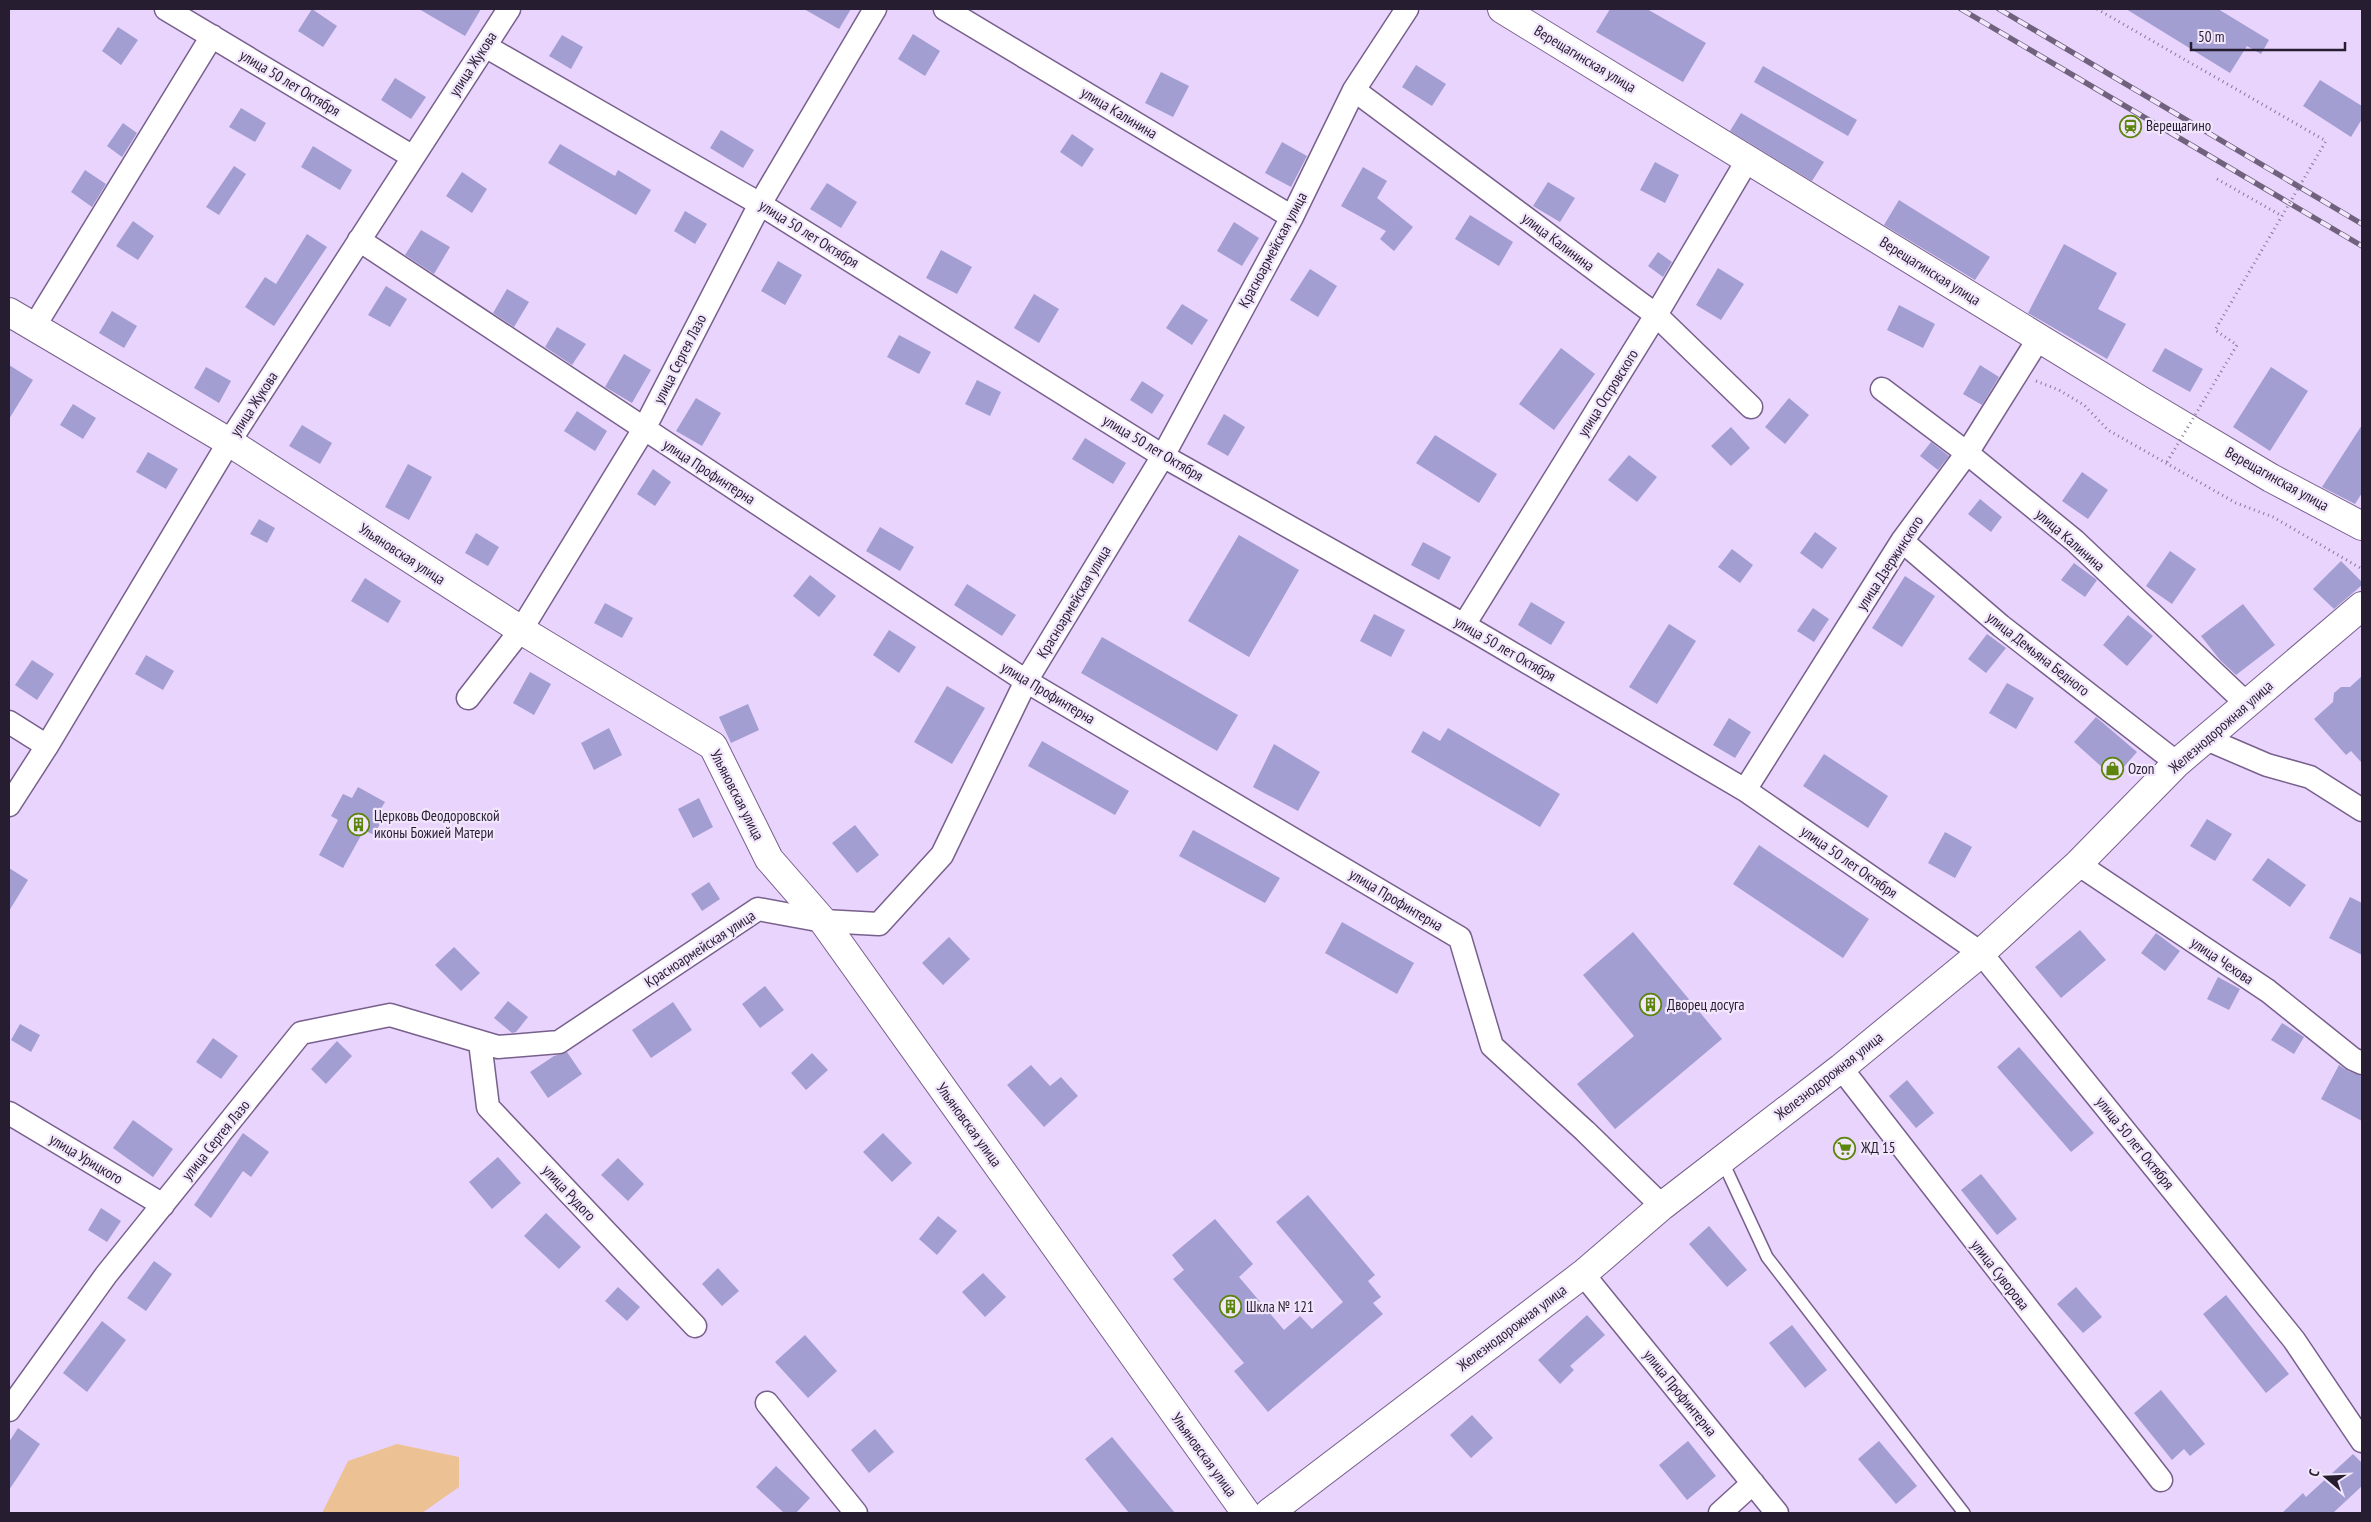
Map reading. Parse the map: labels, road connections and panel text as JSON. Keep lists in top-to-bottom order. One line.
{"streets":{"street":["Верещагинская улица","улица Жукова","улица 50 лет Октября","улица Калинина","Красноармейская улица","улица Сергея Лазо","улица Островского","улица Профинтерна","Ульяновская улица","улица Дзержинского","улица Демьяна Бедного","Железнодорожная улица","улица Чехова","улица Урицкого","улица Рудого","улица Суворова"]},"crossings":[["Верещагинская улица","улица Островского"],["Верещагинская улица","улица Дзержинского"],["улица Жукова","улица 50 лет Октября"],["улица Жукова","улица Профинтерна"],["улица Жукова","Ульяновская улица"],["улица 50 лет Октября","Красноармейская улица"],["улица 50 лет Октября","улица Сергея Лазо"],["улица 50 лет Октября","улица Островского"],["улица 50 лет Октября","улица Дзержинского"],["улица 50 лет Октября","Железнодорожная улица"],["улица Калинина","Красноармейская улица"],["улица Калинина","улица Островского"],["улица Калинина","улица Дзержинского"],["улица Калинина","Железнодорожная улица"],["Красноармейская улица","улица Сергея Лазо"],["Красноармейская улица","улица Профинтерна"],["Красноармейская улица","Ульяновская улица"],["Красноармейская улица","улица Рудого"],["улица Сергея Лазо","улица Профинтерна"],["улица Сергея Лазо","Ульяновская улица"],["улица Сергея Лазо","улица Урицкого"],["улица Сергея Лазо","улица Рудого"],["улица Профинтерна","Железнодорожная улица"],["улица Дзержинского","улица Демьяна Бедного"],["улица Демьяна Бедного","Железнодорожная улица"],["Железнодорожная улица","улица Чехова"],["Железнодорожная улица","улица Суворова"]],"places":{"station":["Верещагино"],"shop":["Ozon"],"building":["Церковь Феодоровской иконы Божией Матери","Дворец досуга","Шкла № 121"],"supermarket":["ЖД 15"]},"scale_bar":"50 m","north":"left"}
